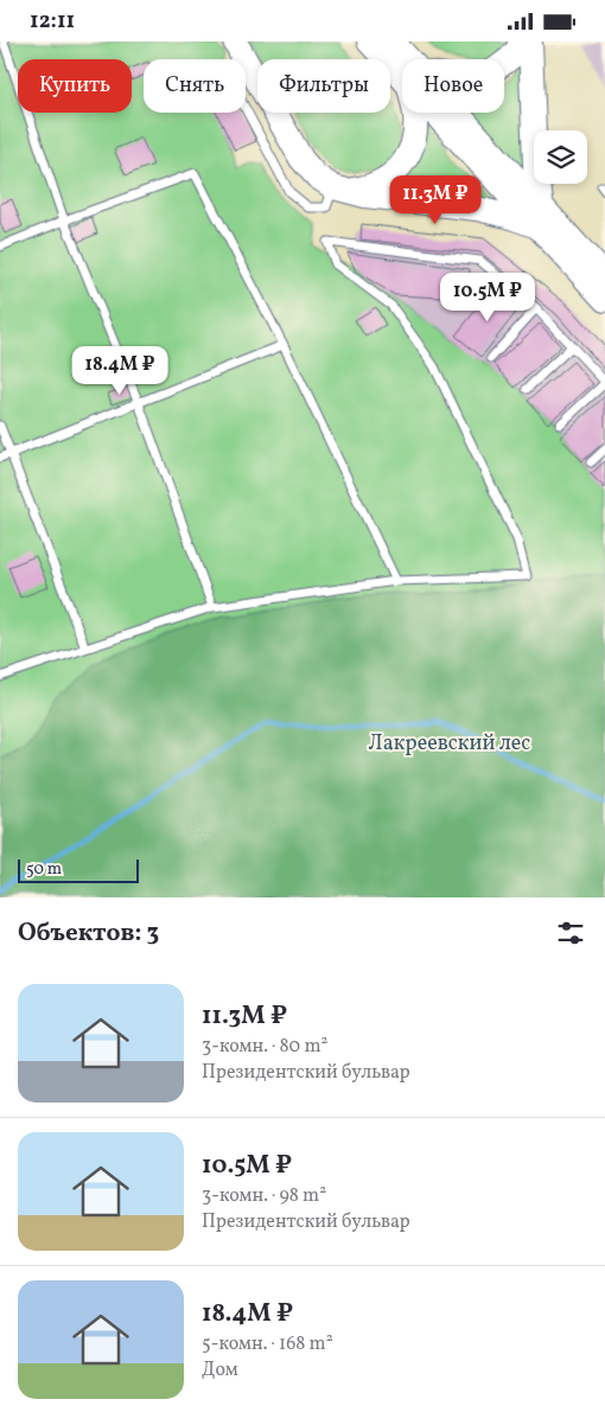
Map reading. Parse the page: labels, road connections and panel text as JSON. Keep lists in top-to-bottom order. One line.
{"parks":["Лакреевский лес"],"scale_bar":"50 m","page":{"status":"12:11","chip":["Купить","Снять","Фильтры","Новое"],"price":["11.3M ₽","10.5M ₽","18.4M ₽"],"scale":"50 m","heading":"Объектов: 3","list":[{"name":"11.3M ₽","note":"3-комн. · 80 m² · Президентский бульвар"},{"name":"10.5M ₽","note":"3-комн. · 98 m² · Президентский бульвар"},{"name":"18.4M ₽","note":"5-комн. · 168 m² · Дом"}]}}
